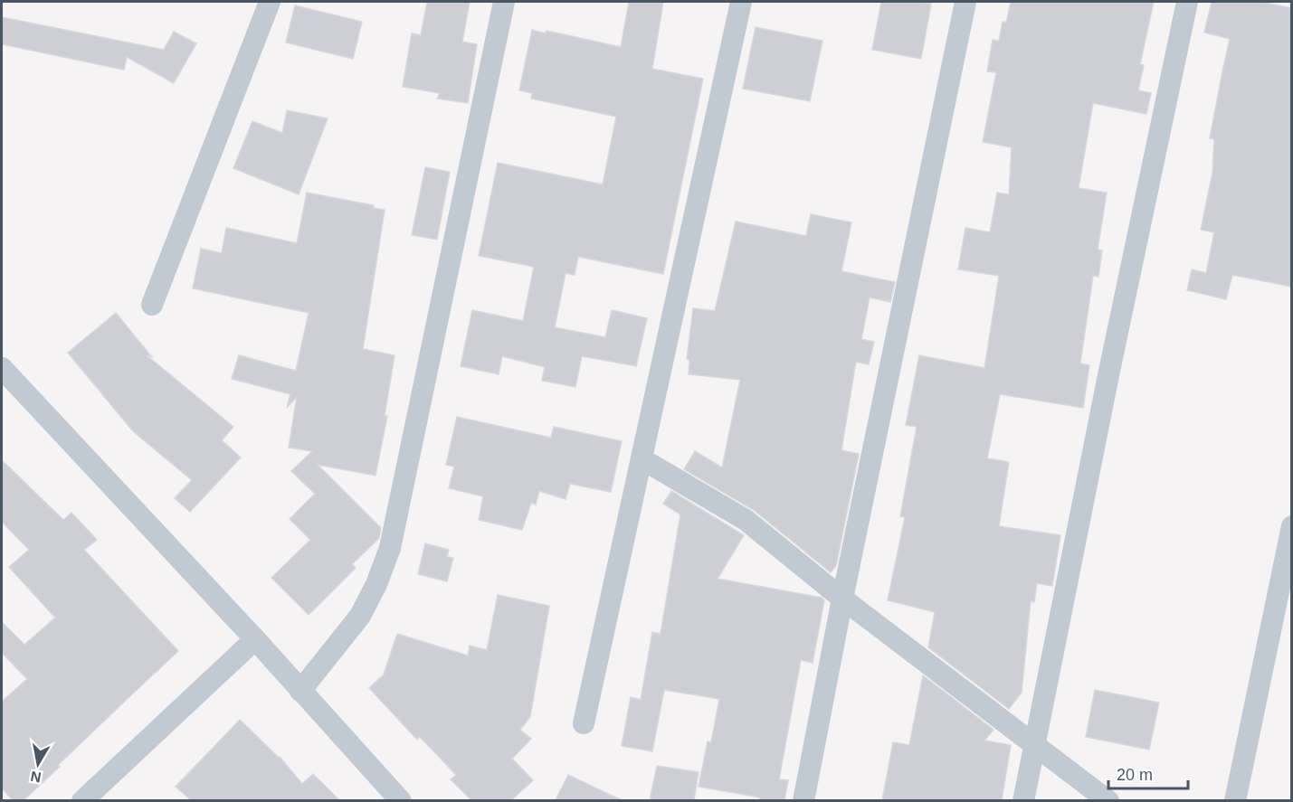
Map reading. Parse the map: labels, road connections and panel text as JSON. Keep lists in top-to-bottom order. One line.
{"scale_bar":"20 m","north":"bottom"}
